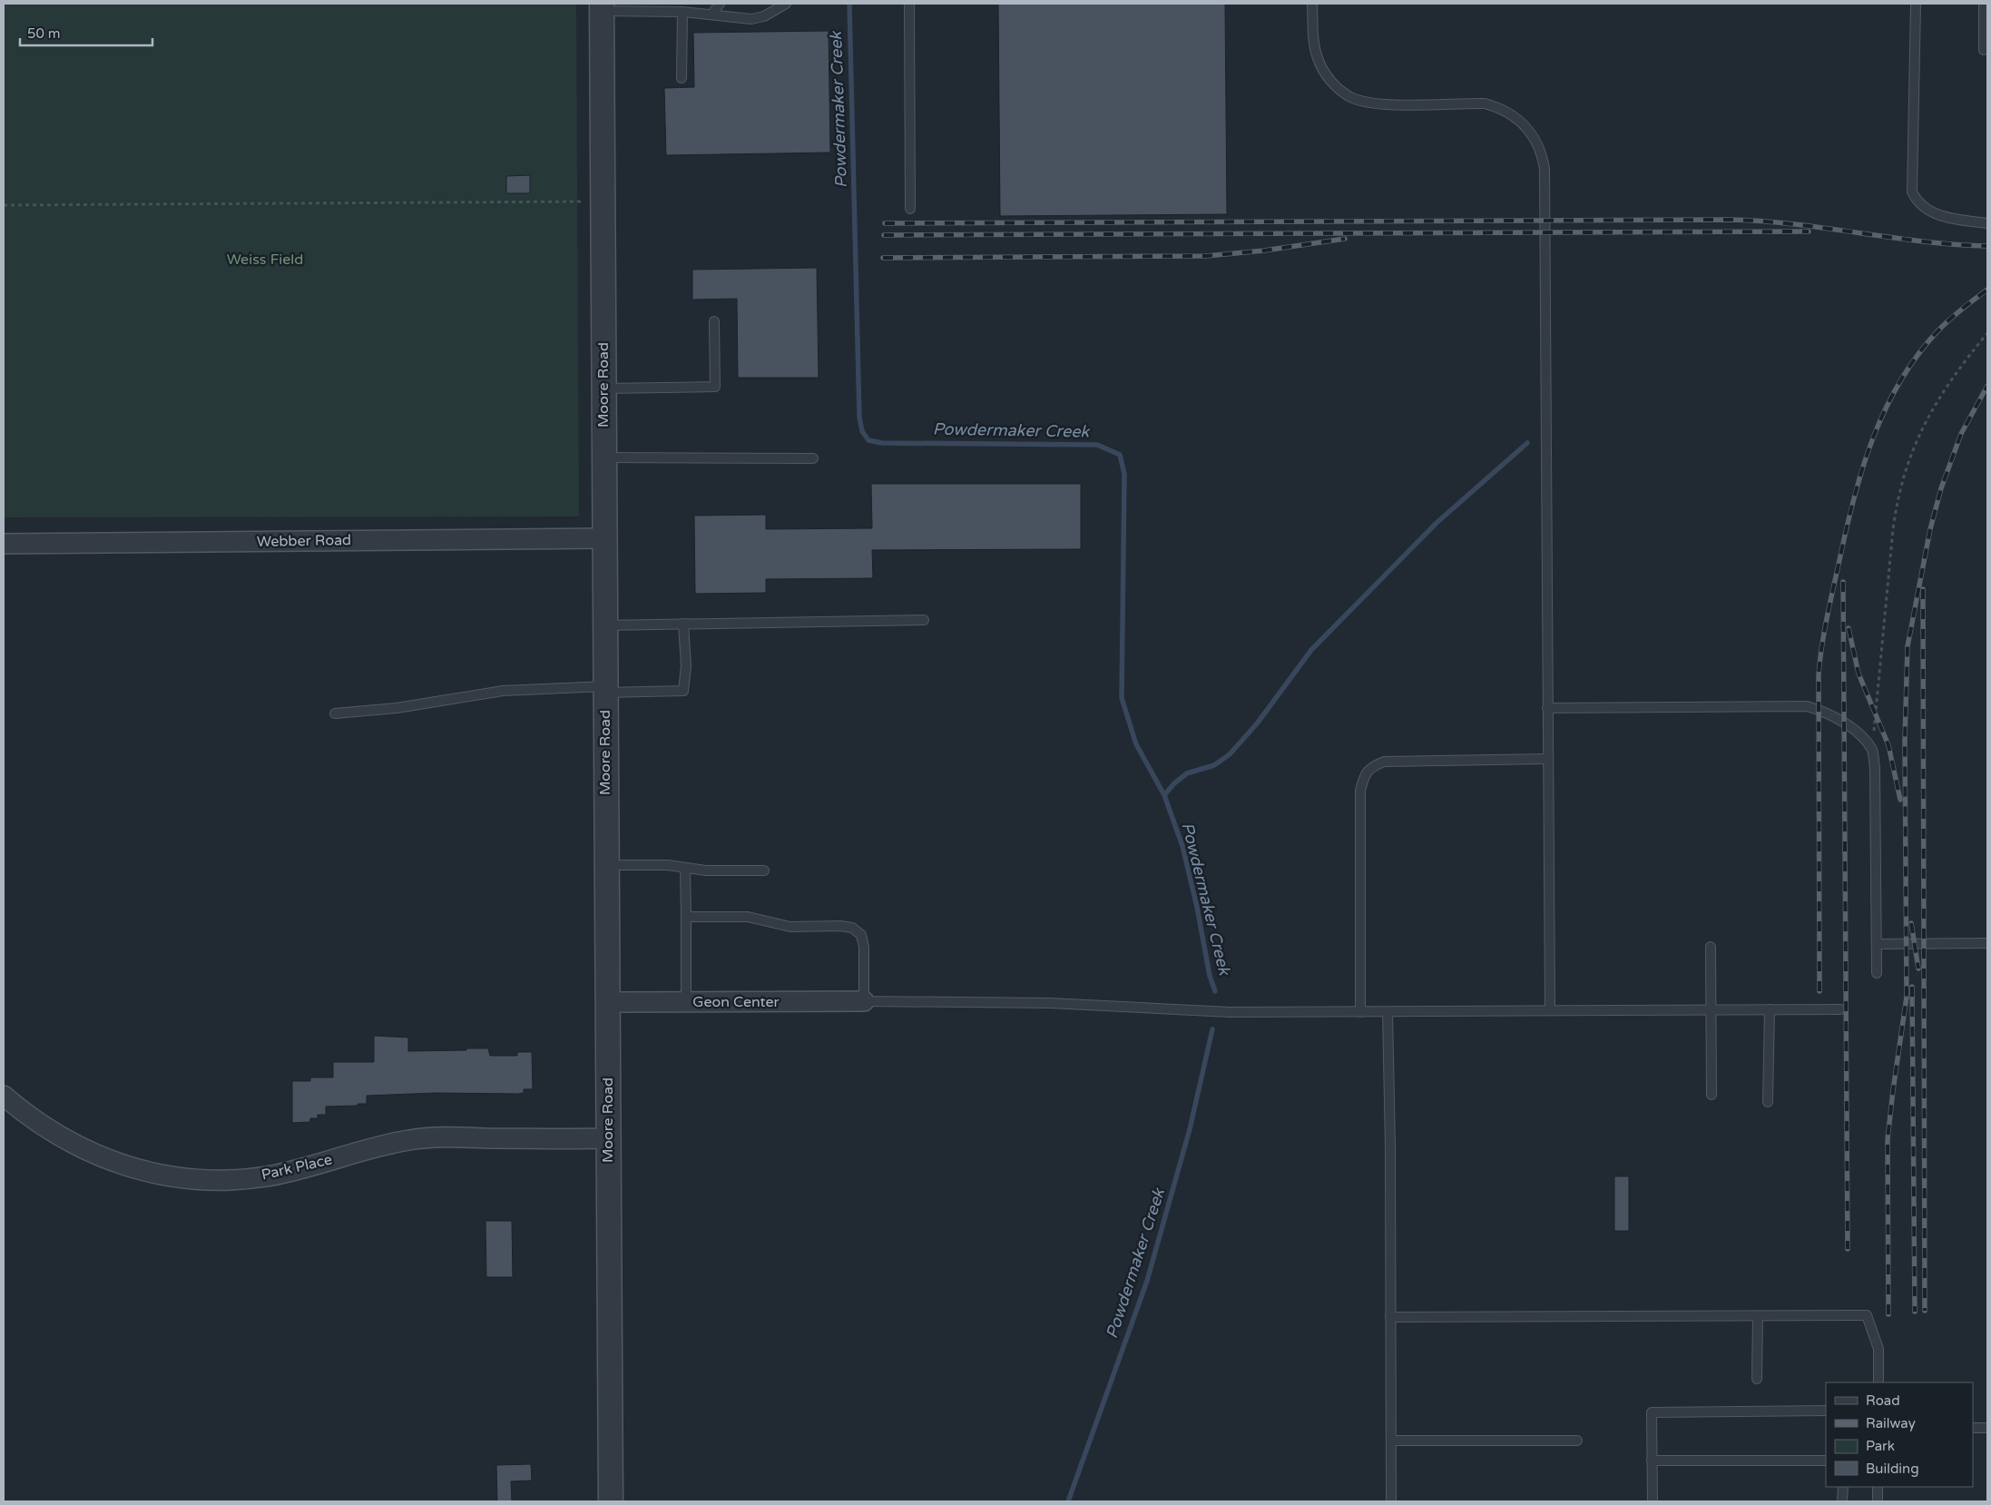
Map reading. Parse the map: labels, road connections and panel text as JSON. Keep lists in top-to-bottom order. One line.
{"streets":{"street":["Moore Road","Webber Road","Geon Center","Park Place"]},"crossings":[["Moore Road","Webber Road"],["Moore Road","Geon Center"],["Moore Road","Park Place"]],"water":["Powdermaker Creek"],"parks":["Weiss Field"],"legend":["Road","Railway","Park","Building"],"scale_bar":"50 m"}
